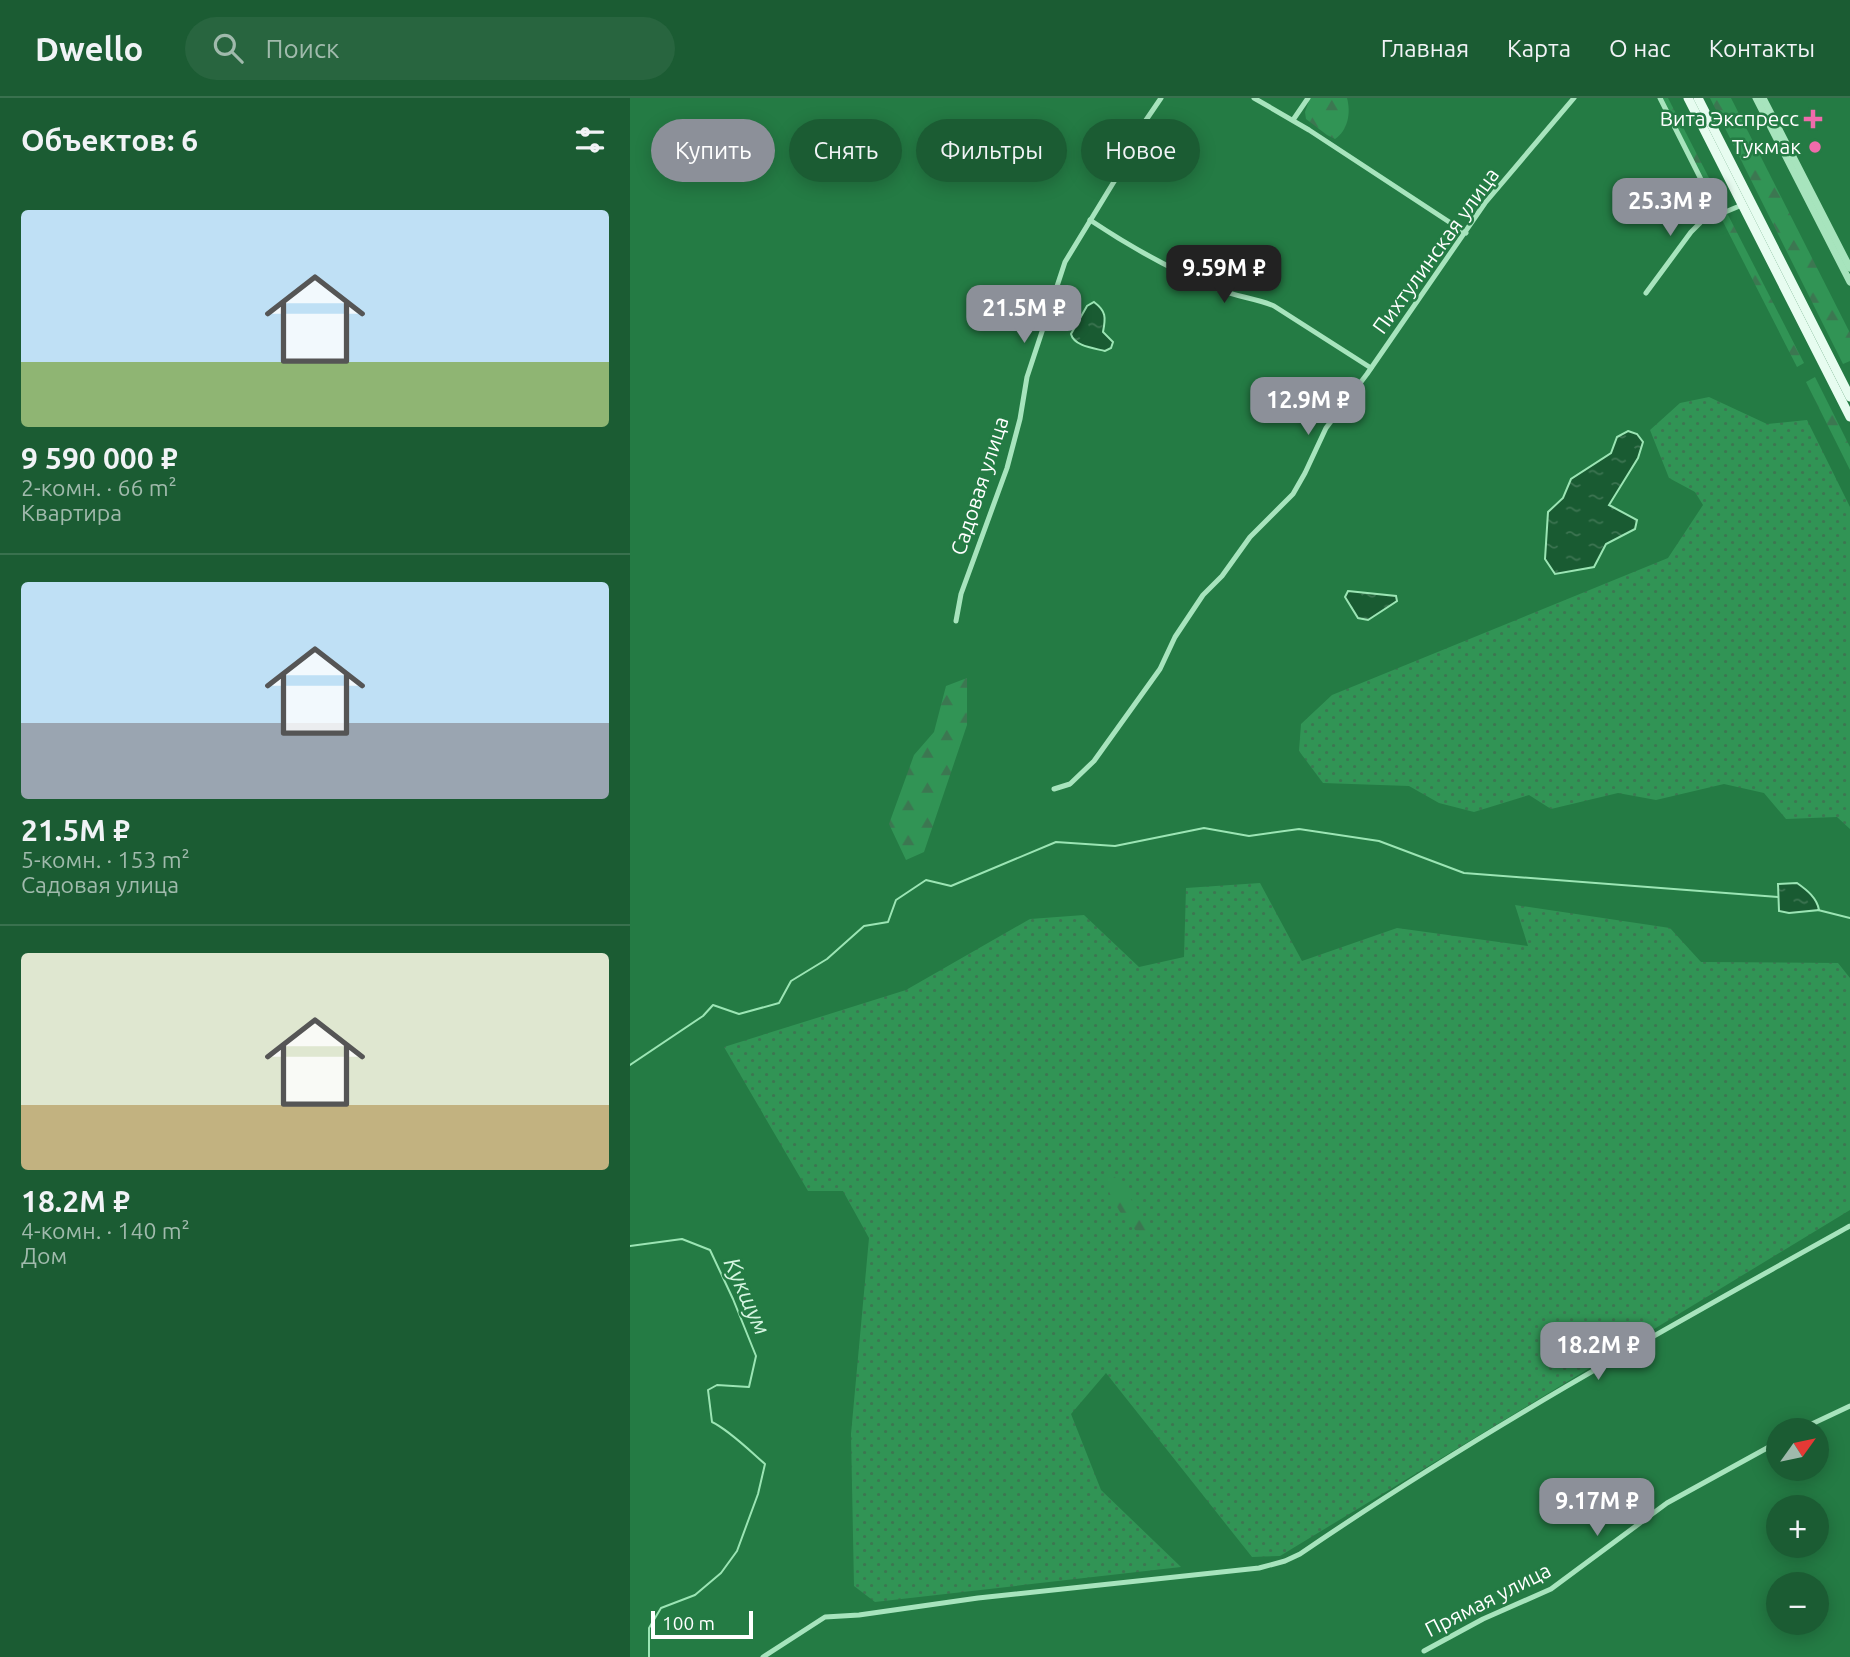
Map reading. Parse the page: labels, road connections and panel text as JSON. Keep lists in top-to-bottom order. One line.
{"streets":{"street":["Пихтулинская улица","Садовая улица","Прямая улица"]},"water":["Кукшум"],"places":{"health":["Вита Экспресс"],"other":["Тукмак"]},"scale_bar":"100 m","north":"top right","page":{"header":"Dwello","search":"Поиск","nav":["Главная","Карта","О нас","Контакты"],"heading":"Объектов: 6","chip":["Купить","Снять","Фильтры","Новое"],"price":["25.3M ₽","9.59M ₽","21.5M ₽","12.9M ₽","18.2M ₽","9.17M ₽"],"list":[{"name":"9 590 000 ₽","note":"2-комн. · 66 m² · Квартира"},{"name":"21.5M ₽","note":"5-комн. · 153 m² · Садовая улица"},{"name":"18.2M ₽","note":"4-комн. · 140 m² · Дом"}],"map_buttons":["+","−"],"scale":"100 m"}}
